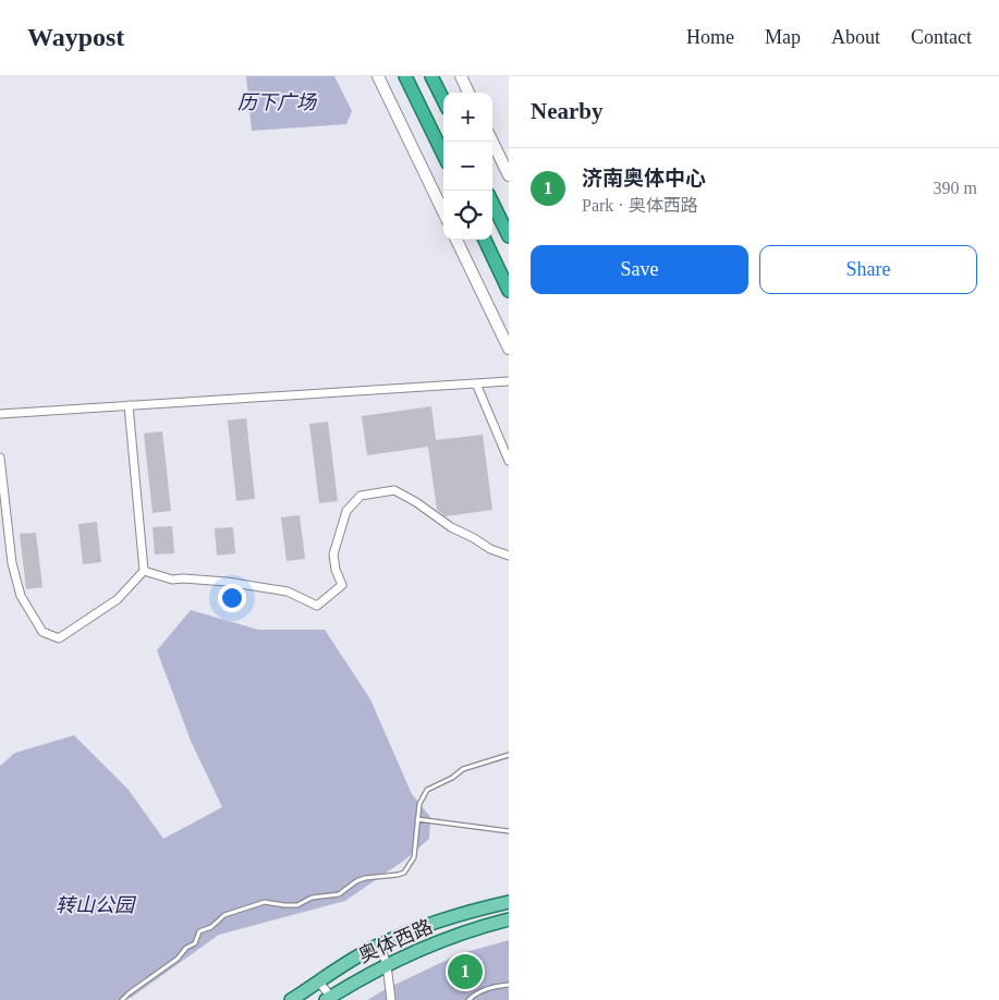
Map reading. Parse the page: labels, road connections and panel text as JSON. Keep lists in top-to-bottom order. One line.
{"streets":{"main road":["奥体西路"]},"parks":["历下广场","转山公园"],"page":{"header":"Waypost","nav":["Home","Map","About","Contact"],"heading":"Nearby","map_buttons":["+","−"],"list":[{"mark":"1","name":"济南奥体中心","note":"Park · 奥体西路","value":"390 m"}],"buttons":["Save","Share"],"pins":"1"}}
